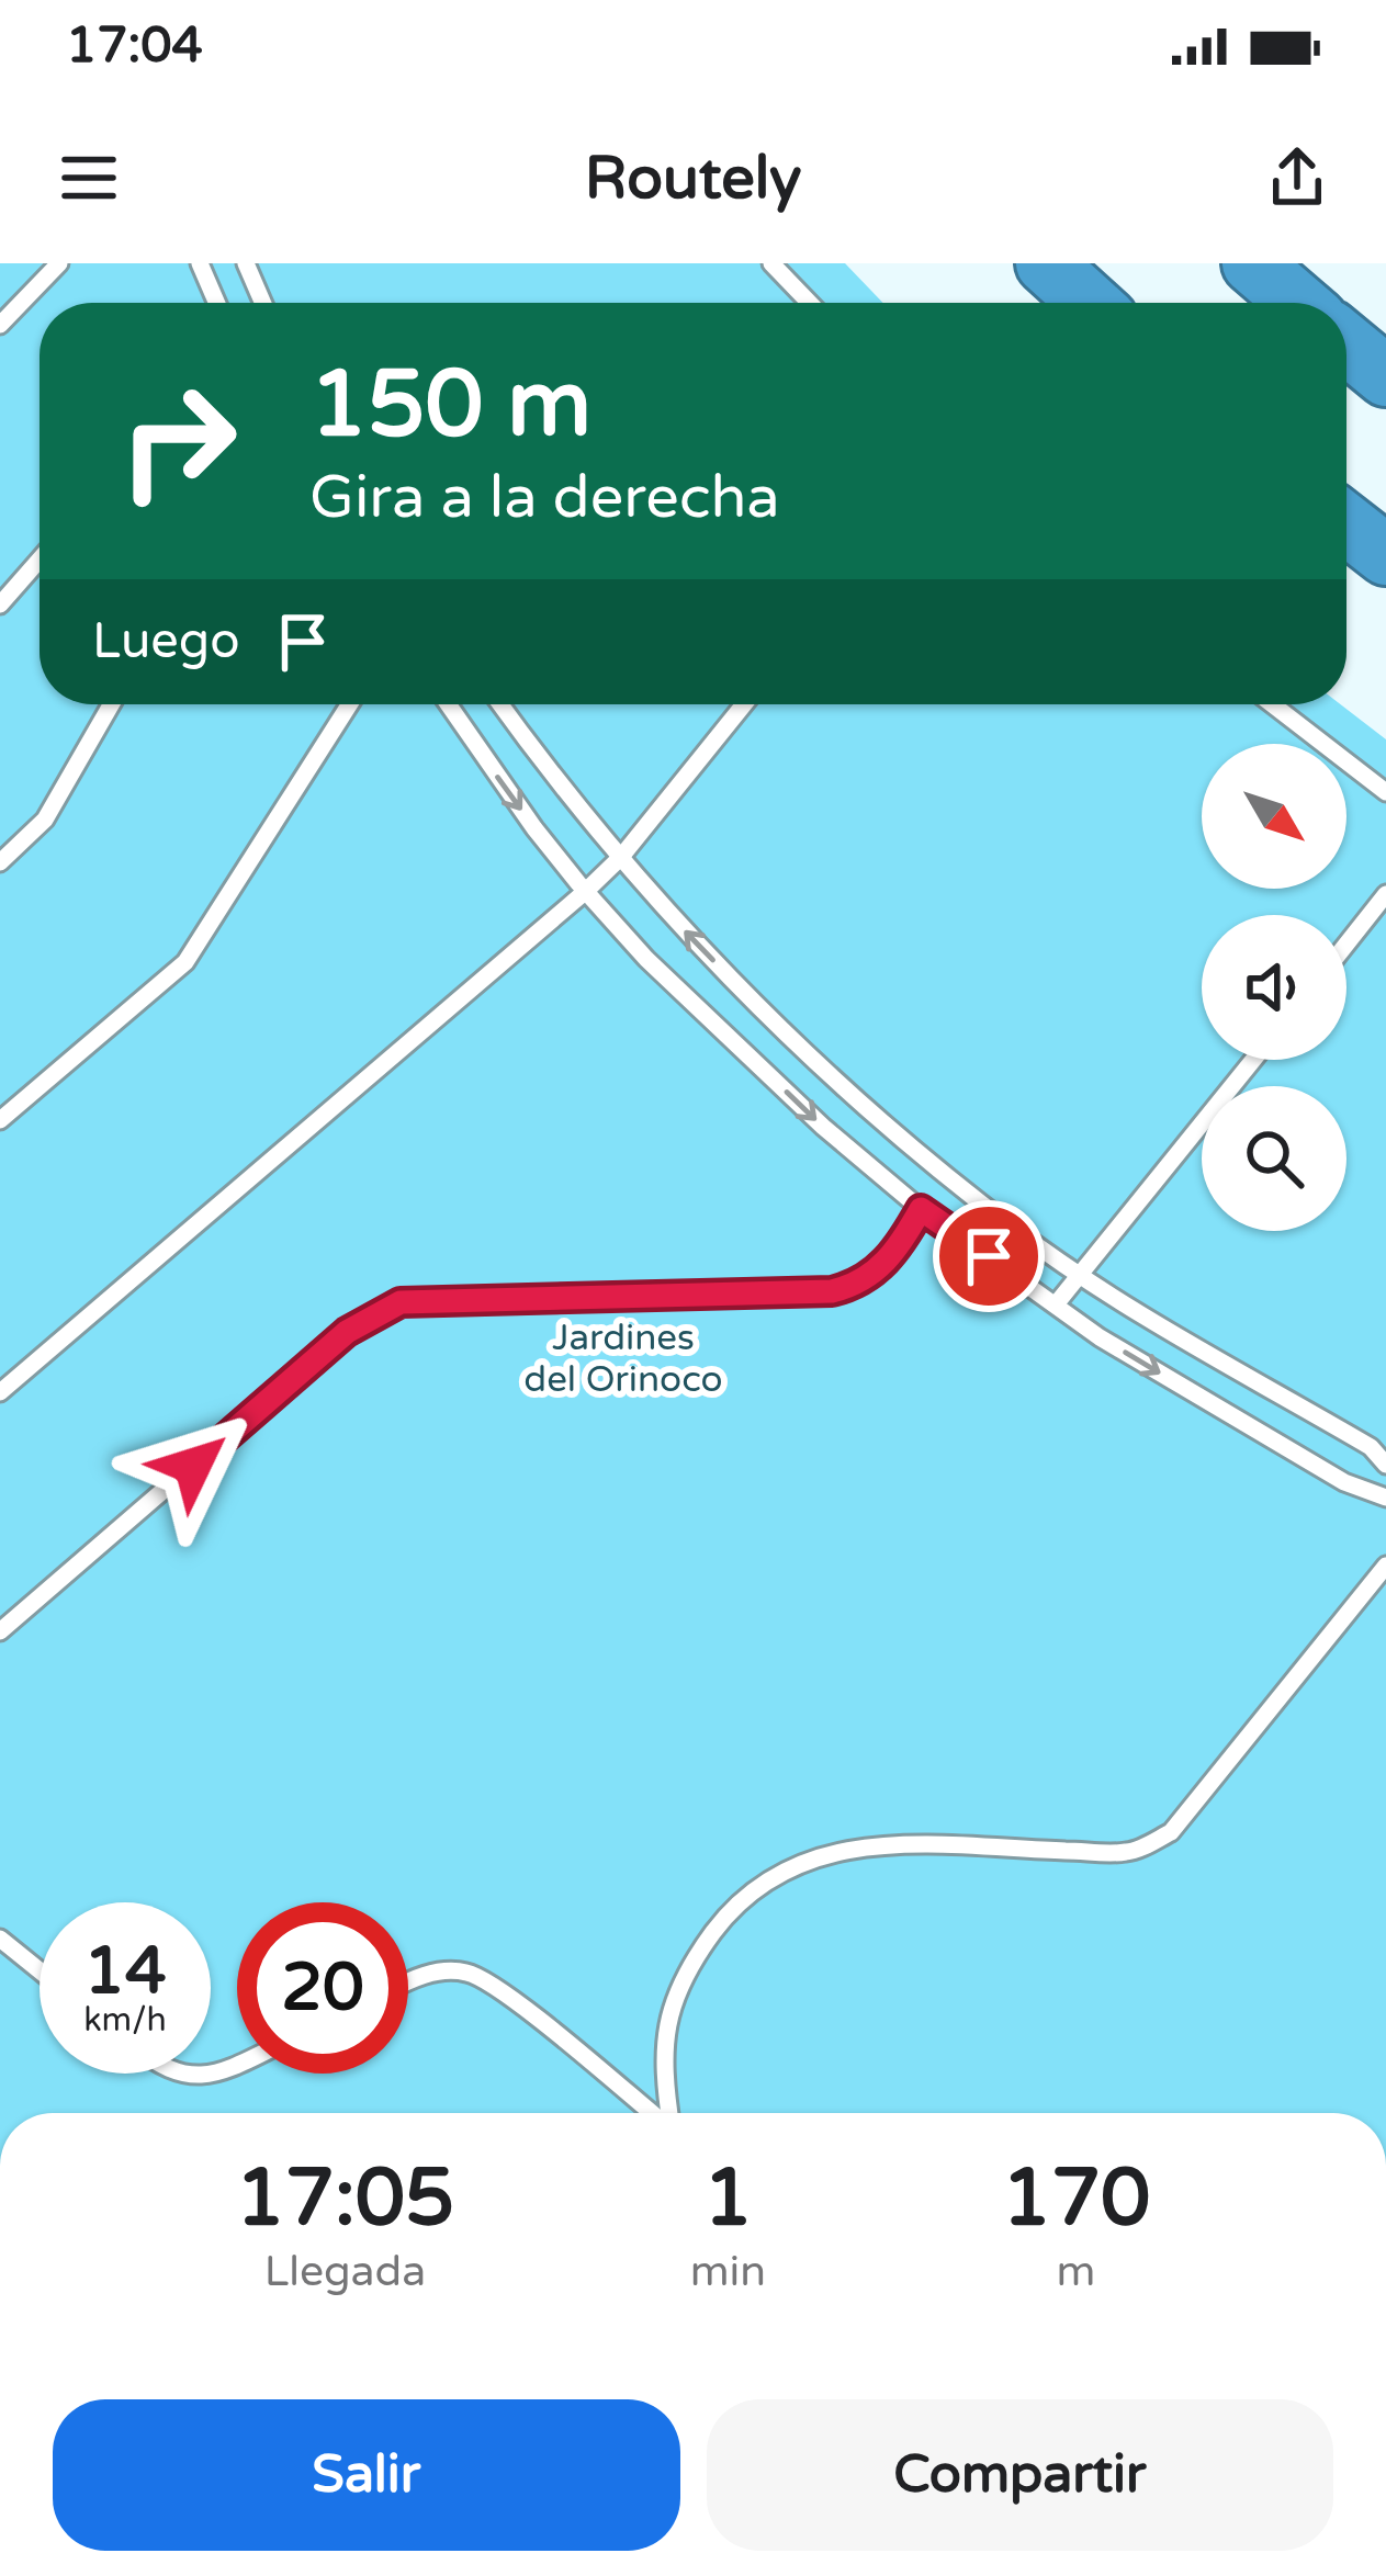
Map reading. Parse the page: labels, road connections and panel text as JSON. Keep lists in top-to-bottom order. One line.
{"parks":["Jardines del Orinoco"],"north":"bottom right","page":{"status":"17:04","header":"Routely","turn":["150 m","Gira a la derecha"],"then":"Luego","speed":"14 km/h","limit":"20","eta":["17:05","Llegada","1","min","170","m"],"buttons":["Salir","Compartir"]}}
